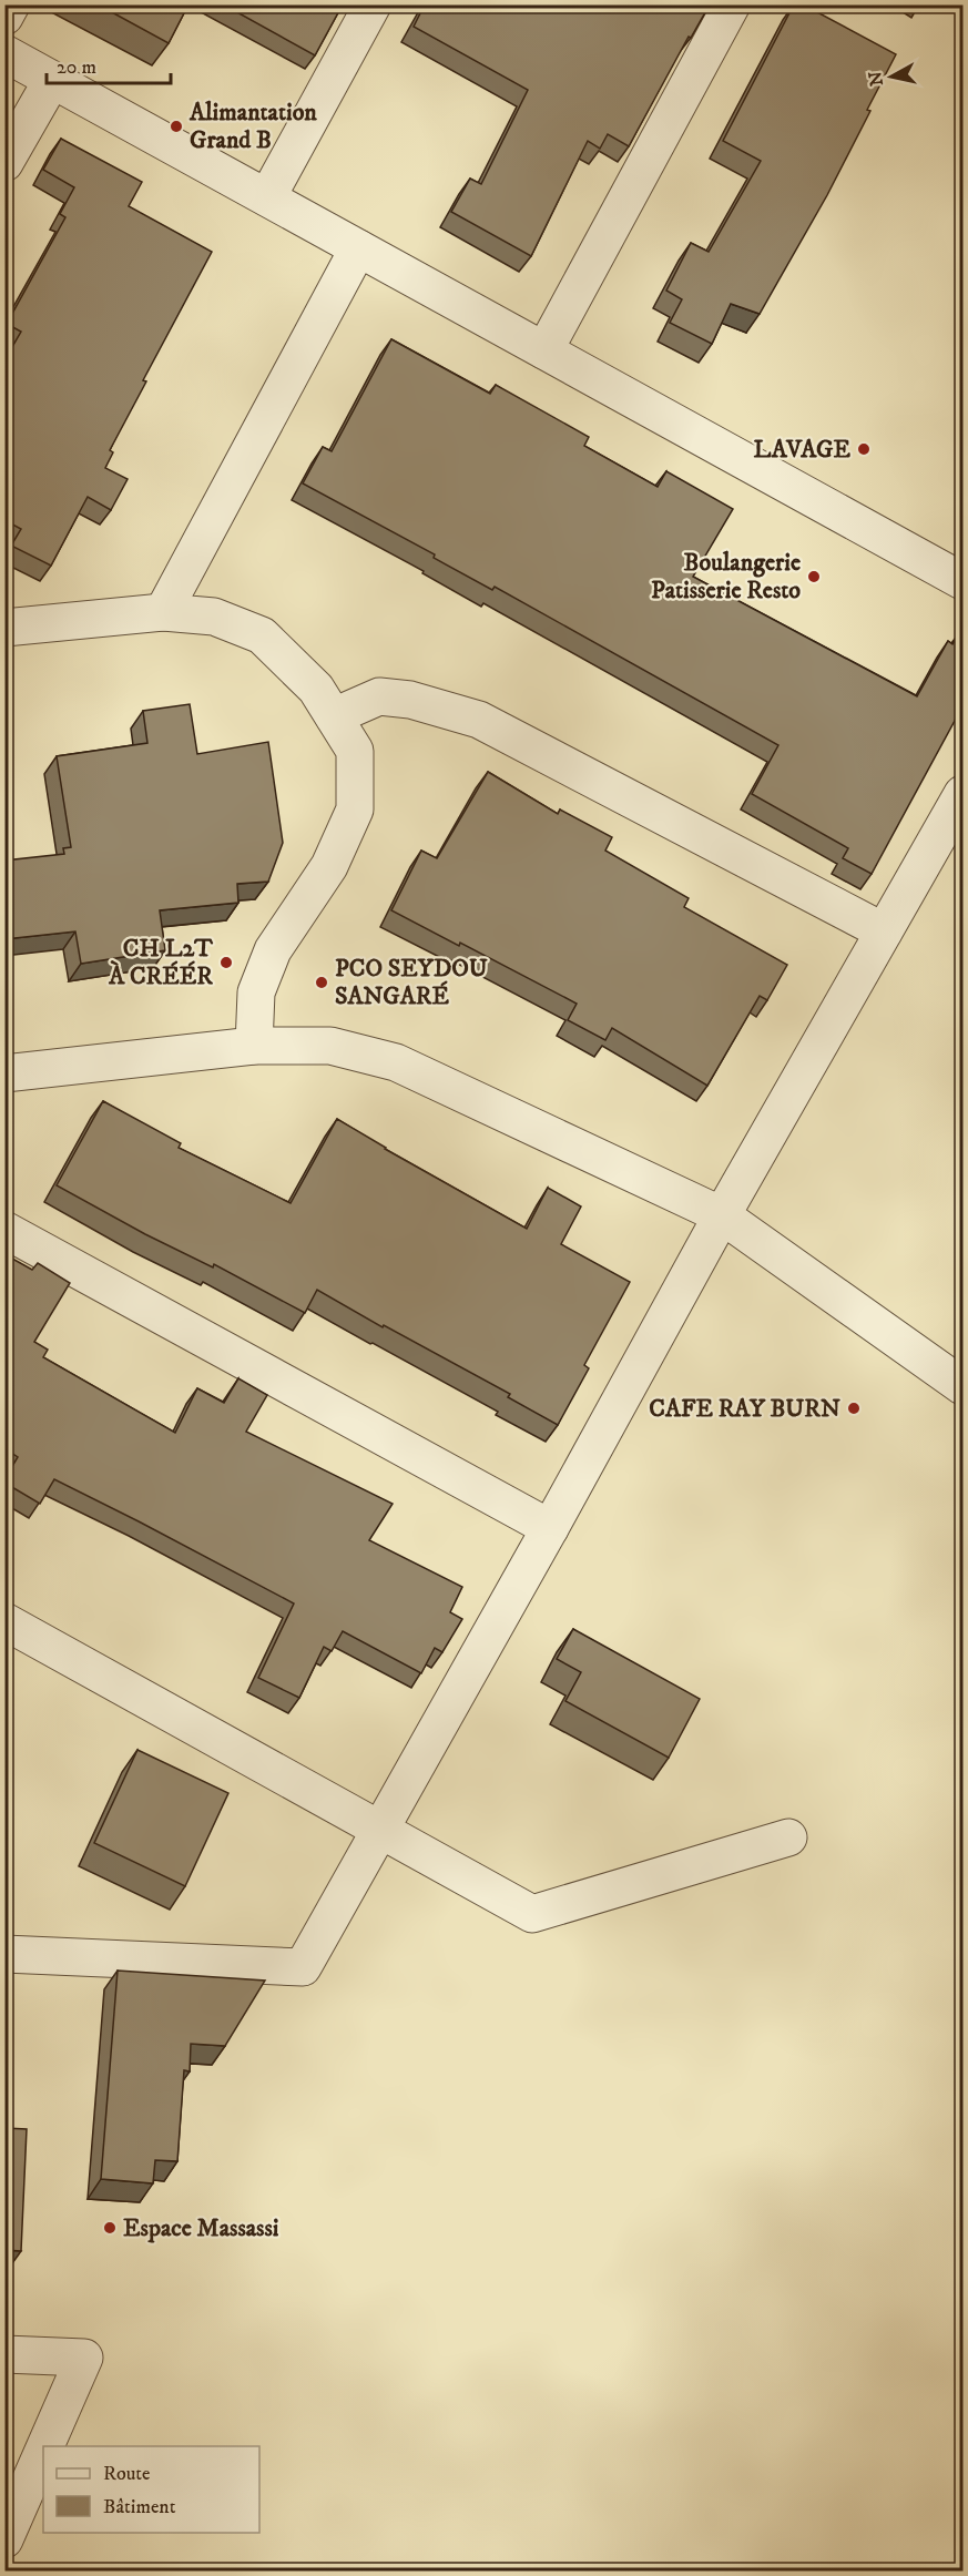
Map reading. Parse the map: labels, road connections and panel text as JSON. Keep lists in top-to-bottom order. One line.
{"places":["Alimantation Grand B","LAVAGE","Boulangerie Patisserie Resto","CH L2T À CRÉÉR","PCO SEYDOU SANGARÉ","CAFE RAY BURN","Espace Massassi"],"legend":["Route","Bâtiment"],"scale_bar":"20 m","north":"left"}
